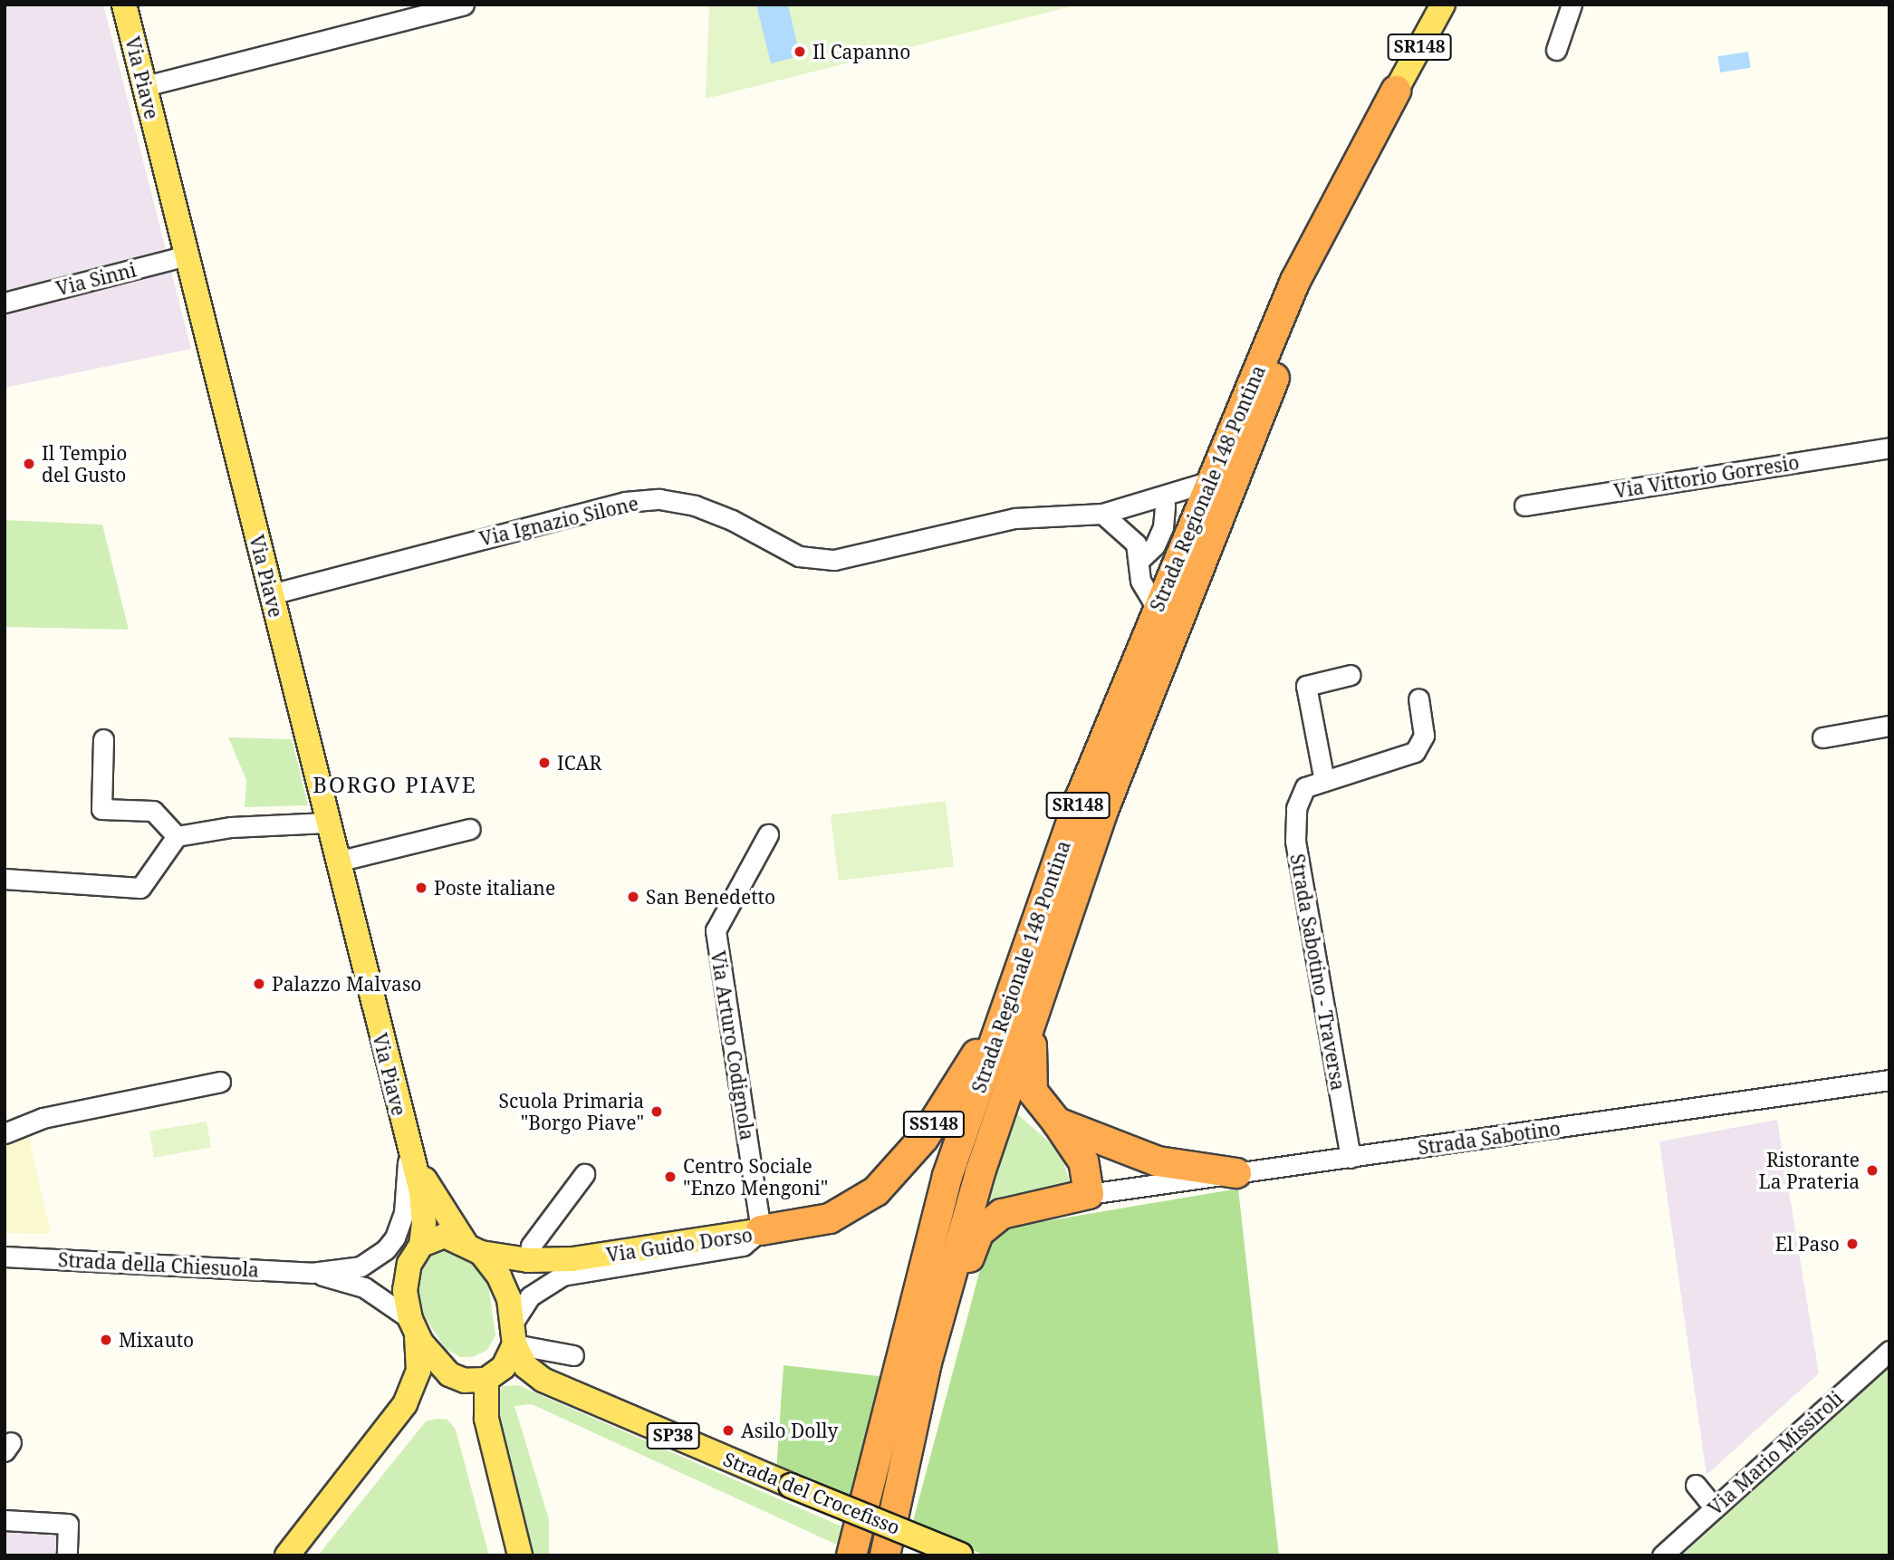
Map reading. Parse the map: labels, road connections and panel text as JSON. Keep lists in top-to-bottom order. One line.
{"streets":{"highway":["SR148","Strada Regionale 148 Pontina","SS148"],"main road":["Via Piave","Via Guido Dorso","SP38","Strada del Crocefisso"],"street":["Via Sinni","Via Vittorio Gorresio","Via Ignazio Silone","Strada Sabotino - Traversa","Via Arturo Codignola","Strada Sabotino","Strada della Chiesuola","Via Mario Missiroli"]},"crossings":[["Via Piave","Via Sinni"],["Via Piave","Via Ignazio Silone"],["Via Piave","Via Guido Dorso"],["Via Piave","Strada della Chiesuola"],["Via Piave","Strada del Crocefisso"],["Strada Regionale 148 Pontina","Via Ignazio Silone"],["Strada Regionale 148 Pontina","SS148"],["Strada Sabotino - Traversa","Strada Sabotino"],["Via Arturo Codignola","SS148"],["Via Arturo Codignola","Via Guido Dorso"],["SS148","Via Guido Dorso"],["Via Guido Dorso","Strada della Chiesuola"],["Via Guido Dorso","Strada del Crocefisso"],["Strada della Chiesuola","Strada del Crocefisso"]],"districts":["BORGO PIAVE"],"places":["Il Capanno","Il Tempio del Gusto","ICAR","Poste italiane","San Benedetto","Palazzo Malvaso","Scuola Primaria \"Borgo Piave\"","Ristorante La Prateria","Centro Sociale \"Enzo Mengoni\"","El Paso","Mixauto","Asilo Dolly"]}
